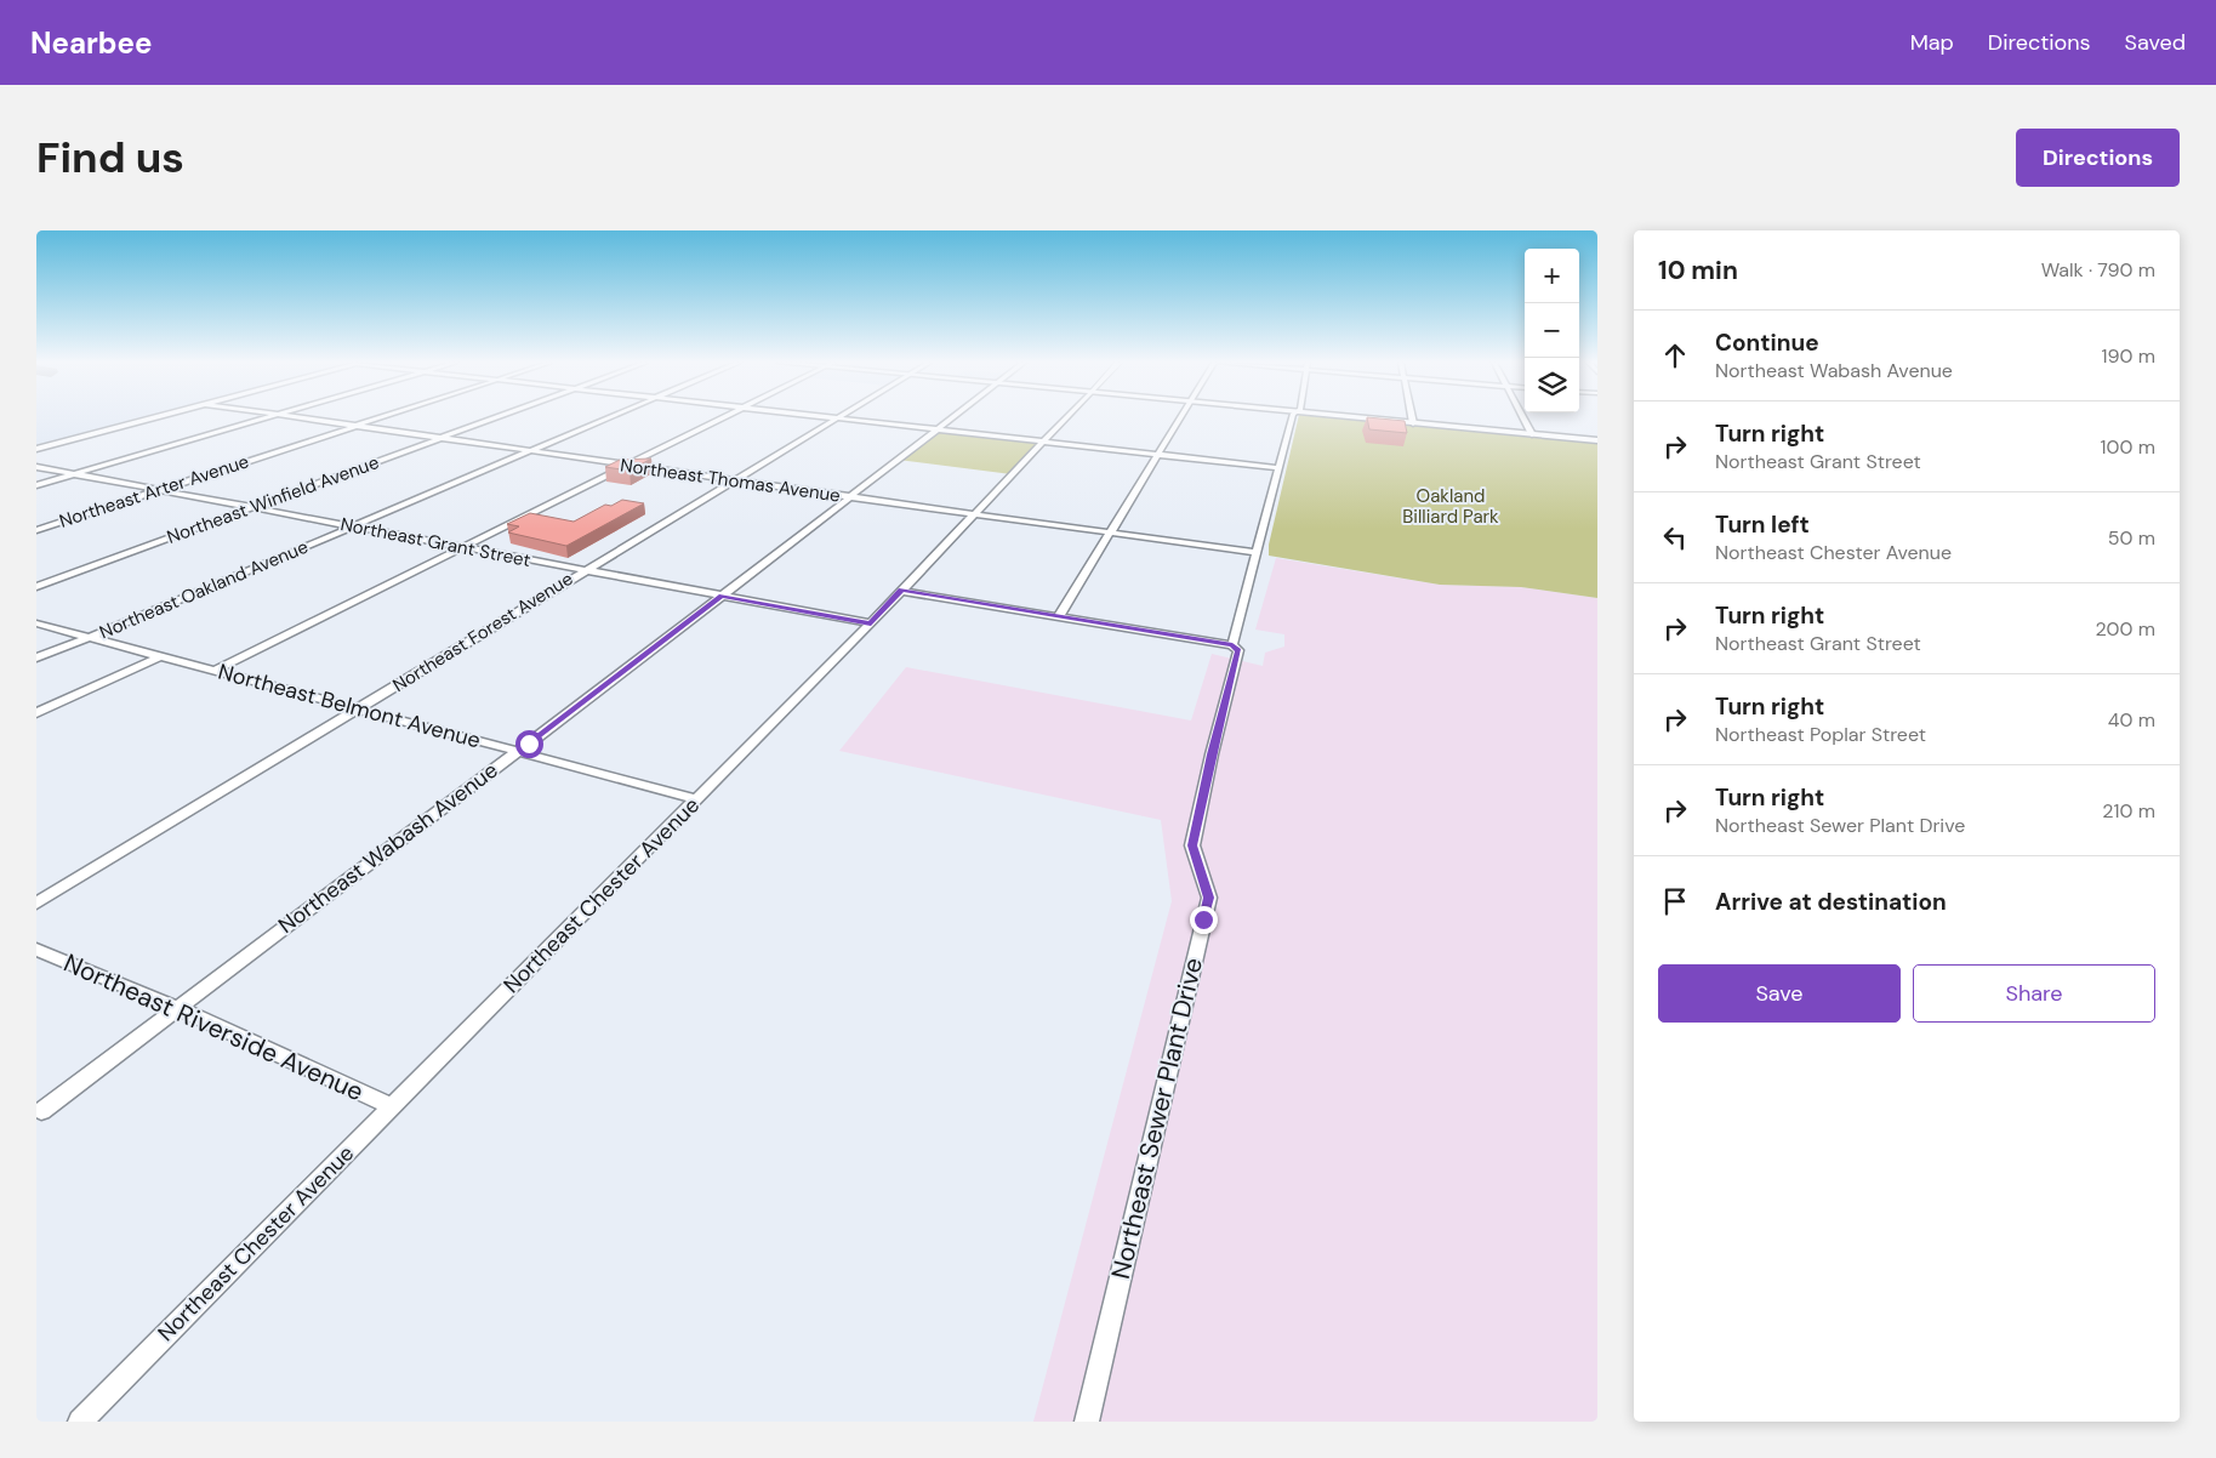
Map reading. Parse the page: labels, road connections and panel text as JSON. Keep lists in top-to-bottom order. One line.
{"streets":{"street":["Northeast Thomas Avenue","Northeast Arter Avenue","Northeast Winfield Avenue","Northeast Grant Street","Northeast Oakland Avenue","Northeast Forest Avenue","Northeast Belmont Avenue","Northeast Wabash Avenue","Northeast Chester Avenue","Northeast Riverside Avenue","Northeast Sewer Plant Drive"]},"crossings":[["Northeast Thomas Avenue","Northeast Arter Avenue"],["Northeast Thomas Avenue","Northeast Winfield Avenue"],["Northeast Thomas Avenue","Northeast Oakland Avenue"],["Northeast Thomas Avenue","Northeast Forest Avenue"],["Northeast Thomas Avenue","Northeast Wabash Avenue"],["Northeast Thomas Avenue","Northeast Chester Avenue"],["Northeast Arter Avenue","Northeast Grant Street"],["Northeast Winfield Avenue","Northeast Grant Street"],["Northeast Grant Street","Northeast Oakland Avenue"],["Northeast Grant Street","Northeast Forest Avenue"],["Northeast Grant Street","Northeast Wabash Avenue"],["Northeast Grant Street","Northeast Chester Avenue"],["Northeast Oakland Avenue","Northeast Belmont Avenue"],["Northeast Forest Avenue","Northeast Belmont Avenue"],["Northeast Belmont Avenue","Northeast Wabash Avenue"],["Northeast Belmont Avenue","Northeast Chester Avenue"],["Northeast Wabash Avenue","Northeast Riverside Avenue"],["Northeast Chester Avenue","Northeast Riverside Avenue"]],"parks":["Oakland Billiard Park"],"page":{"header":"Nearbee","nav":["Map","Directions","Saved"],"buttons":["Directions",["Save","Share"]],"title":"Find us","heading":["10 min","Walk · 790 m"],"map_buttons":["+","−"],"list":[["Continue","Northeast Wabash Avenue","190 m"],["Turn right","Northeast Grant Street","100 m"],["Turn left","Northeast Chester Avenue","50 m"],["Turn right","Northeast Grant Street","200 m"],["Turn right","Northeast Poplar Street","40 m"],["Turn right","Northeast Sewer Plant Drive","210 m"],"Arrive at destination"]}}
